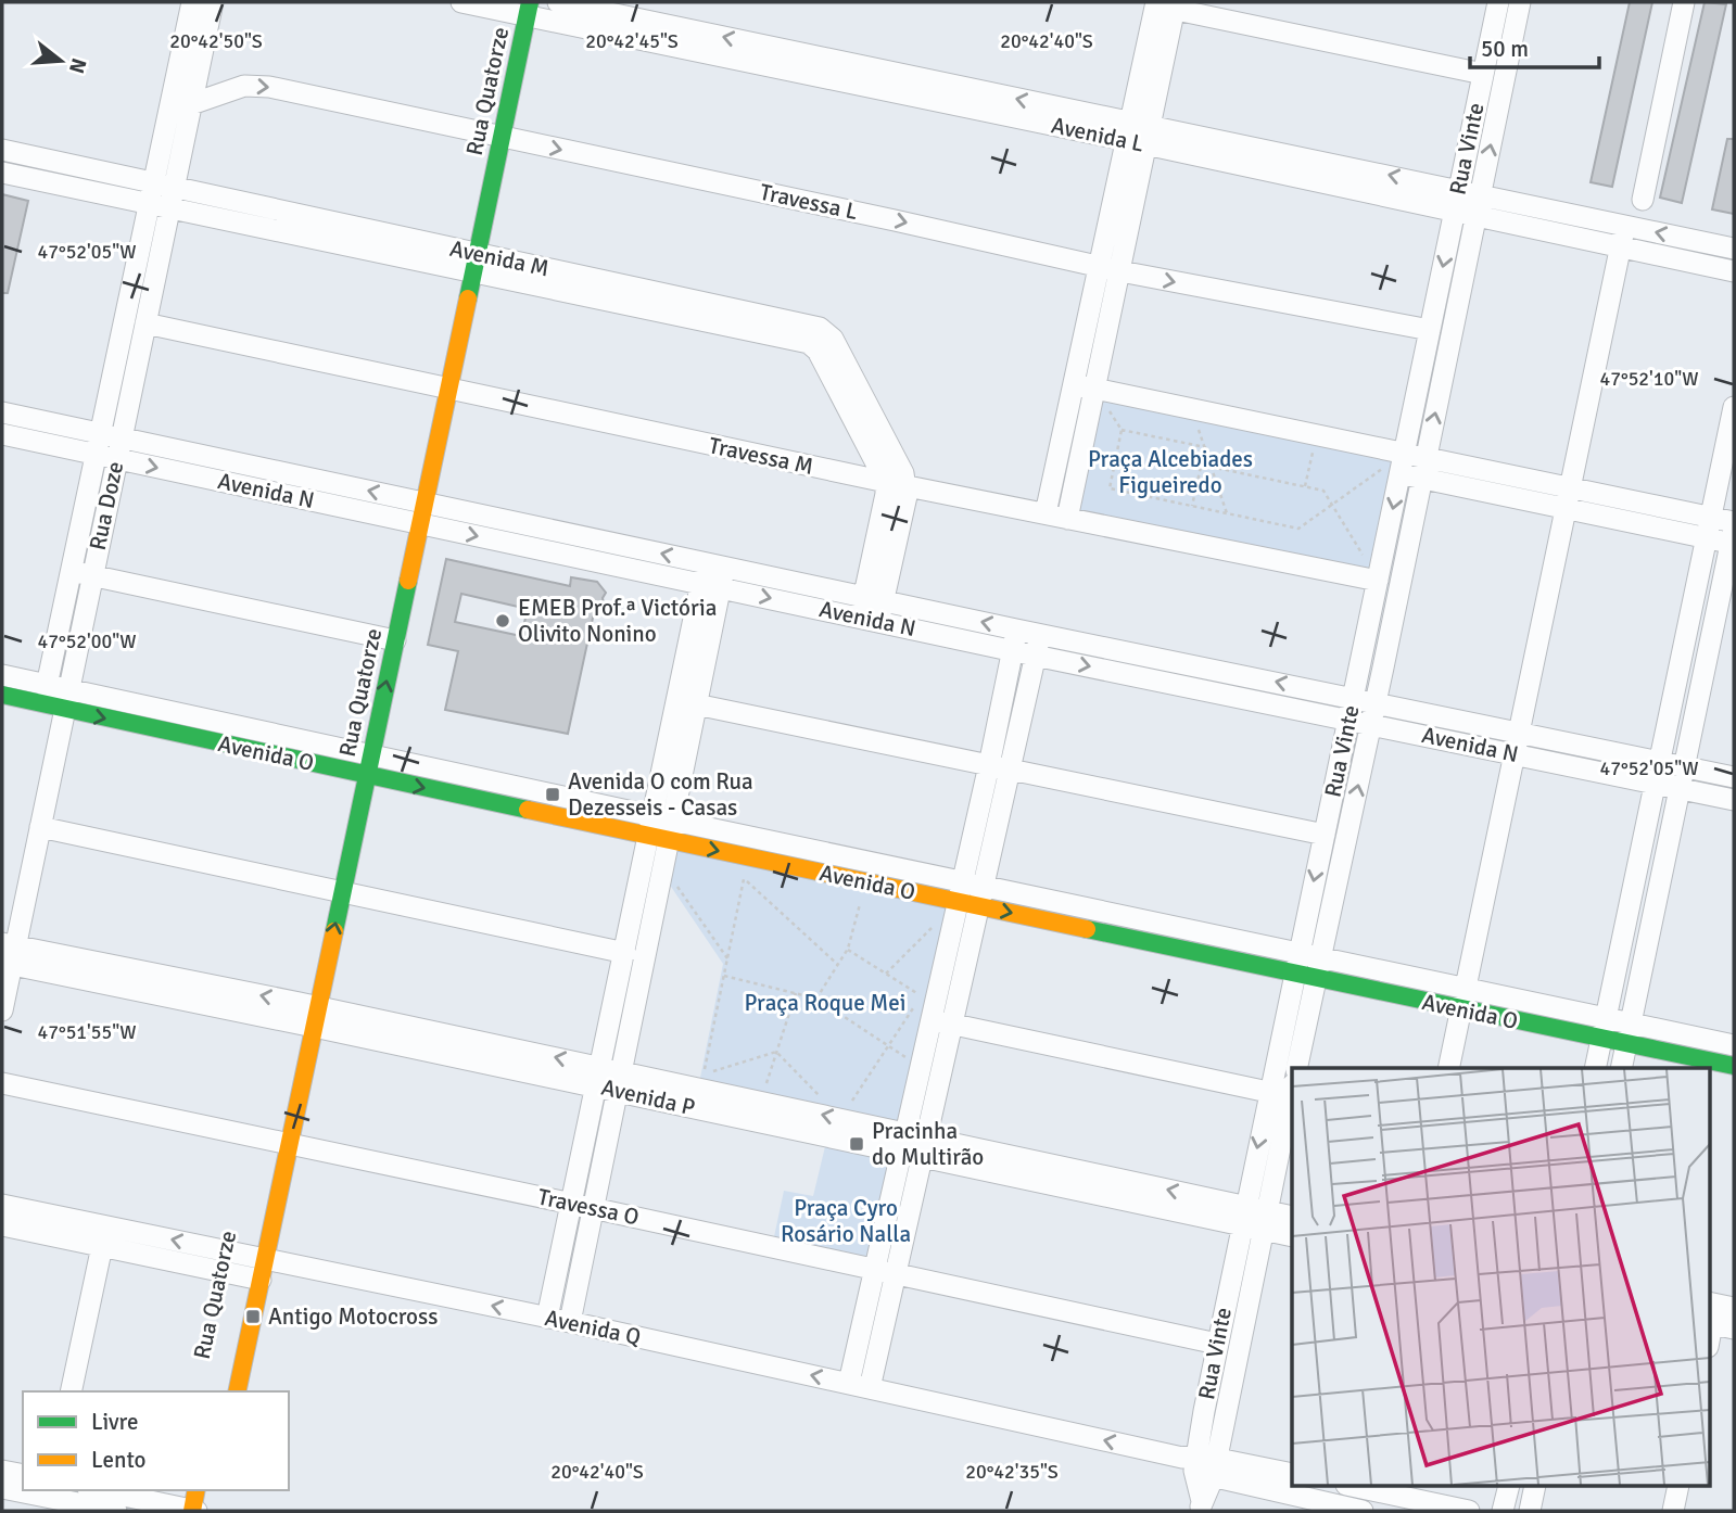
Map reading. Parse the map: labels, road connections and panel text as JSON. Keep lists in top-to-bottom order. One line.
{"streets":{"street":["Rua Quatorze","Avenida L","Rua Vinte","Travessa L","Avenida M","Travessa M","Avenida N","Rua Doze","Avenida O","Avenida P","Travessa O","Avenida Q"]},"crossings":[["Rua Quatorze","Avenida L"],["Rua Quatorze","Travessa L"],["Rua Quatorze","Avenida M"],["Rua Quatorze","Travessa M"],["Rua Quatorze","Avenida N"],["Rua Quatorze","Avenida O"],["Rua Quatorze","Avenida P"],["Rua Quatorze","Travessa O"],["Rua Quatorze","Avenida Q"],["Avenida L","Rua Vinte"],["Rua Vinte","Travessa L"],["Rua Vinte","Travessa M"],["Rua Vinte","Avenida N"],["Rua Vinte","Avenida O"],["Rua Vinte","Avenida P"],["Rua Vinte","Travessa O"],["Rua Vinte","Avenida Q"],["Travessa L","Rua Doze"],["Avenida M","Travessa M"],["Avenida M","Rua Doze"],["Travessa M","Rua Doze"],["Avenida N","Rua Doze"],["Rua Doze","Avenida O"],["Rua Doze","Avenida P"]],"one_way":["Travessa L","Avenida Q"],"parks":["Praça Alcebiades Figueiredo","Praça Roque Mei","Praça Cyro Rosário Nalla"],"places":{"other":["EMEB Prof.ª Victória Olivito Nonino"],"transit":["Avenida O com Rua Dezesseis - Casas","Pracinha do Multirão","Antigo Motocross"]},"legend":["Livre","Lento"],"scale_bar":"50 m","north":"right","coordinates":["20°42'50\"S","20°42'45\"S","20°42'40\"S","47°52'05\"W","47°52'10\"W","47°52'00\"W","47°51'55\"W","20°42'35\"S"]}
